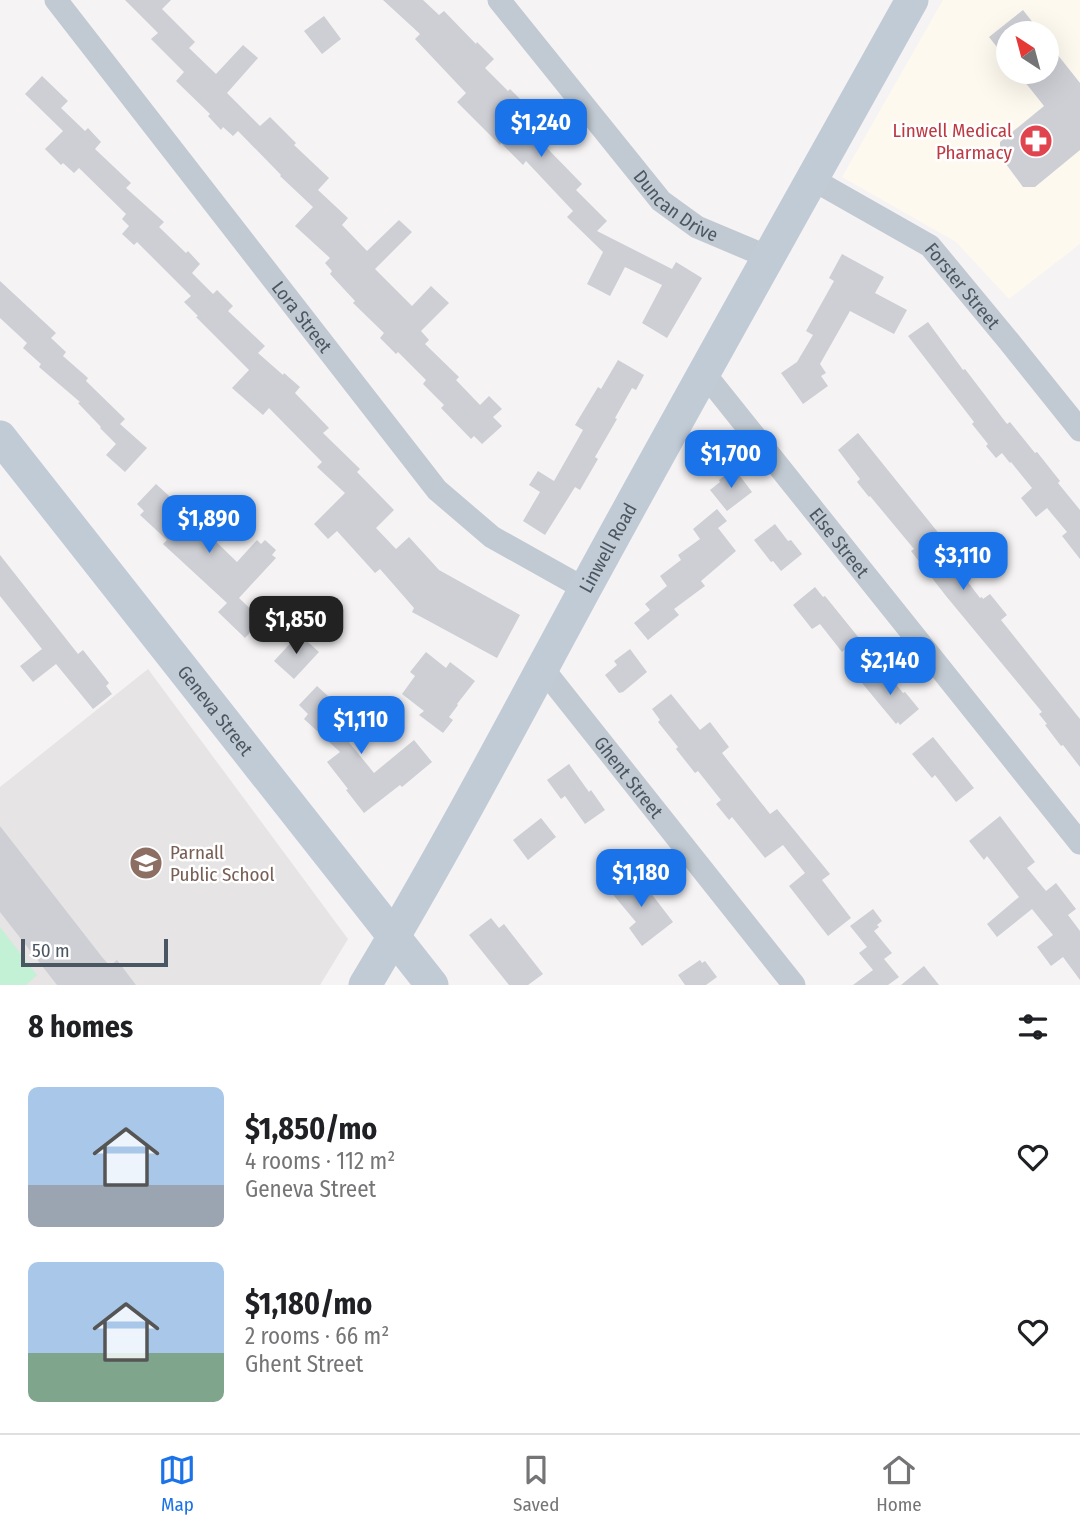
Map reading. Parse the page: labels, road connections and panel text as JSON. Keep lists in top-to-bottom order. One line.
{"streets":{"main road":["Linwell Road","Geneva Street"],"street":["Duncan Drive","Forster Street","Lora Street","Else Street","Ghent Street"]},"crossings":[["Duncan Drive","Linwell Road"],["Forster Street","Linwell Road"],["Lora Street","Linwell Road"],["Else Street","Linwell Road"],["Linwell Road","Geneva Street"],["Linwell Road","Ghent Street"]],"places":{"pharmacy":["Linwell Medical Pharmacy"],"school or university":["Parnall Public School"]},"scale_bar":"50 m","north":"top left","page":{"price":["$1,240","$1,700","$1,890","$3,110","$1,850","$2,140","$1,110","$1,180"],"scale":"50 m","heading":"8 homes","list":[{"name":"$1,850/mo","note":"4 rooms · 112 m² · Geneva Street"},{"name":"$1,180/mo","note":"2 rooms · 66 m² · Ghent Street"}],"tabs":["Map","Saved","Home"]}}
